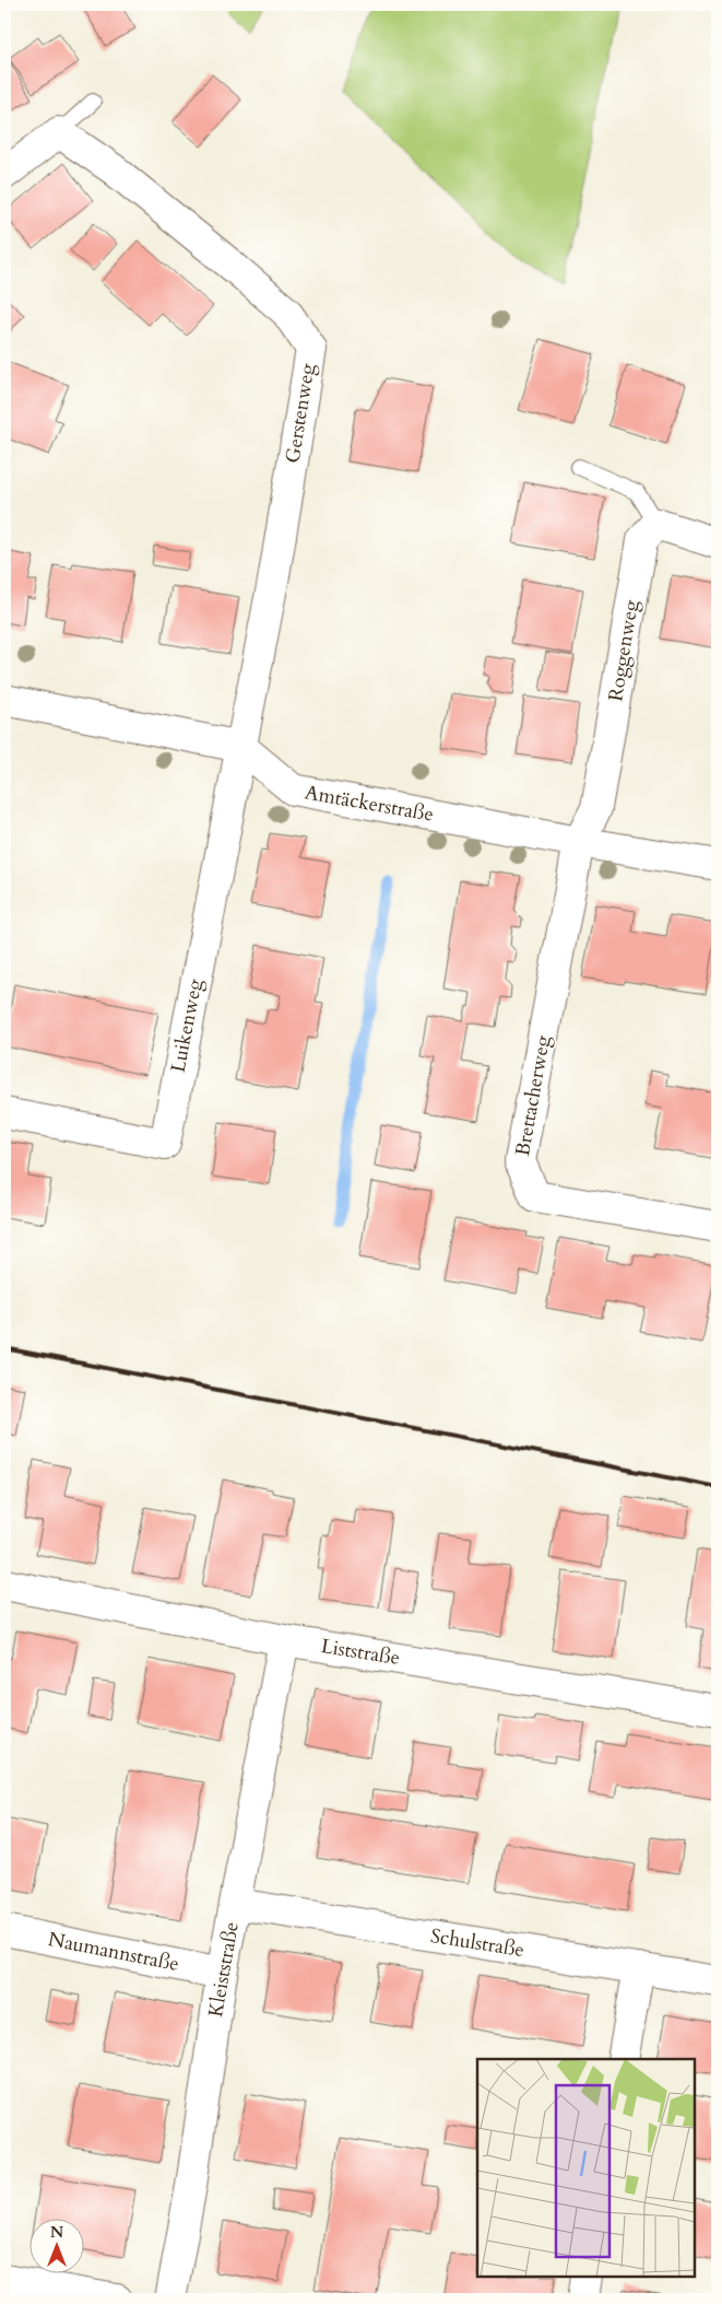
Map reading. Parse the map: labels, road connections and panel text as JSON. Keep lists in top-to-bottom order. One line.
{"streets":{"street":["Gerstenweg","Roggenweg","Amtäckerstraße","Luikenweg","Brettacherweg","Liststraße","Schulstraße","Naumannstraße","Kleiststraße"]},"crossings":[["Gerstenweg","Amtäckerstraße"],["Gerstenweg","Luikenweg"],["Roggenweg","Amtäckerstraße"],["Roggenweg","Brettacherweg"],["Amtäckerstraße","Luikenweg"],["Amtäckerstraße","Brettacherweg"],["Liststraße","Kleiststraße"],["Schulstraße","Kleiststraße"],["Naumannstraße","Kleiststraße"]],"north":"top"}
